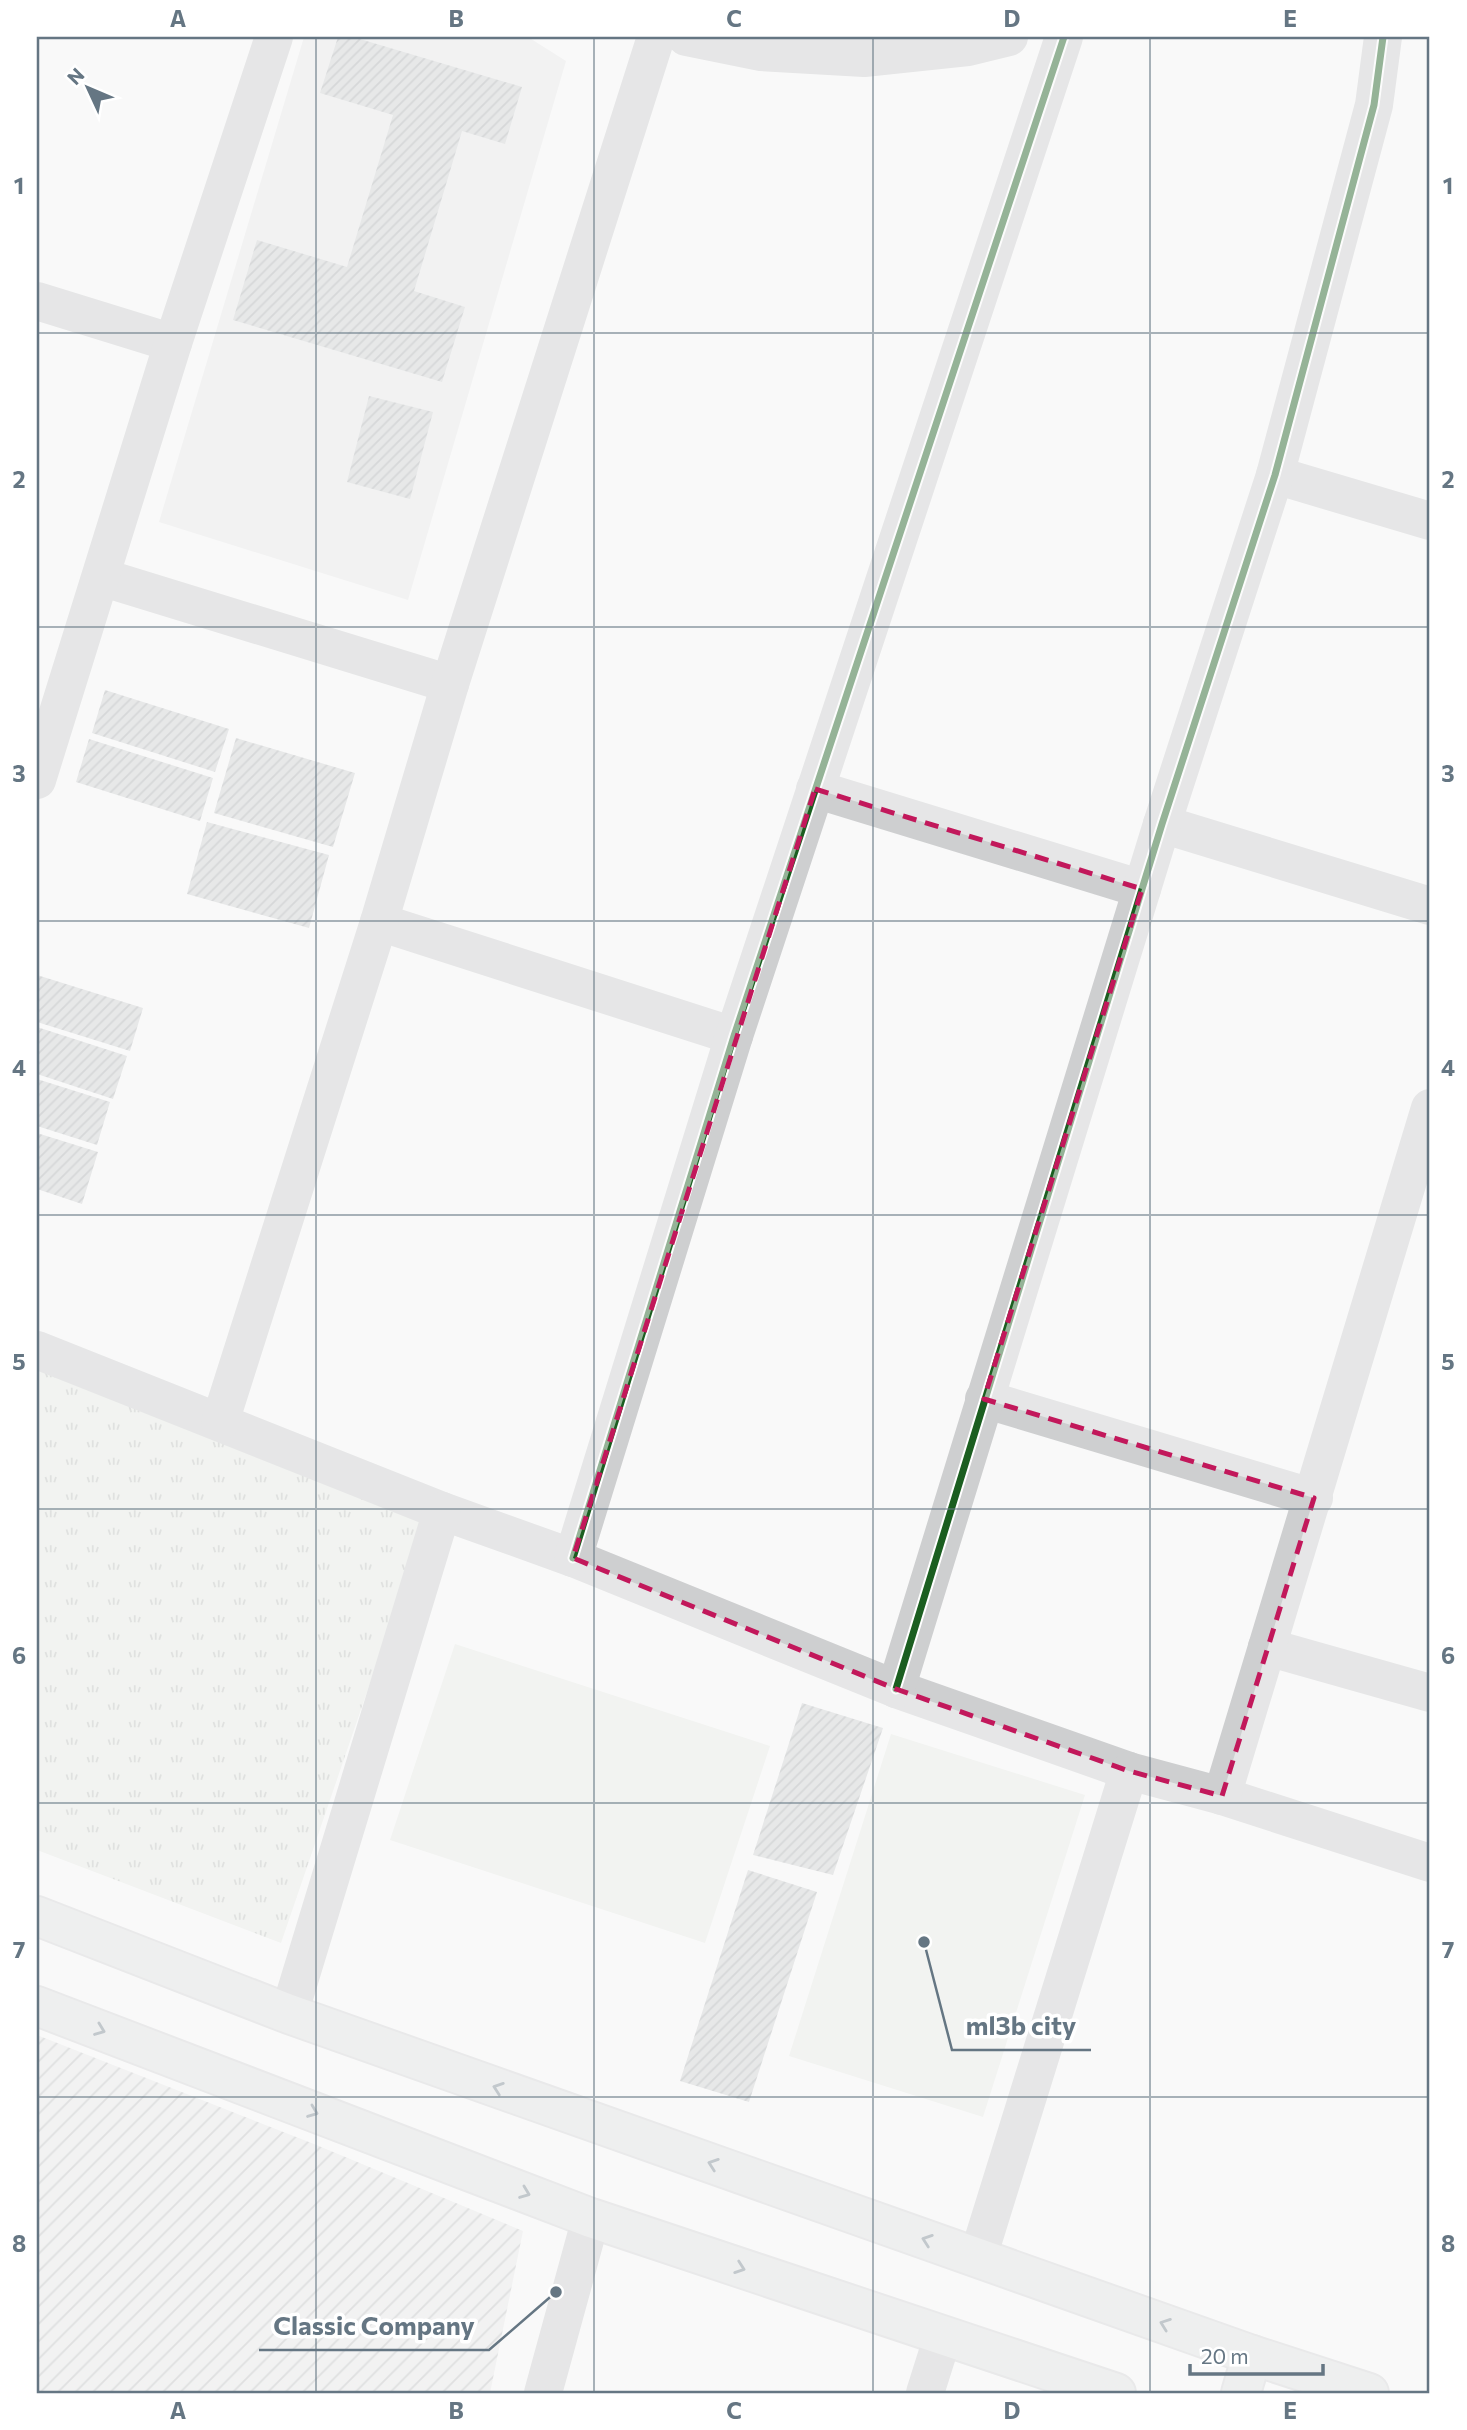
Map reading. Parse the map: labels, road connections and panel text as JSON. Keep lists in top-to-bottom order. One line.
{"places":["ml3b city","Classic Company"],"scale_bar":"20 m","north":"top left","grid":{"columns":["A","B","C","D","E"],"rows":["1","2","3","4","5","6","7","8"]}}
